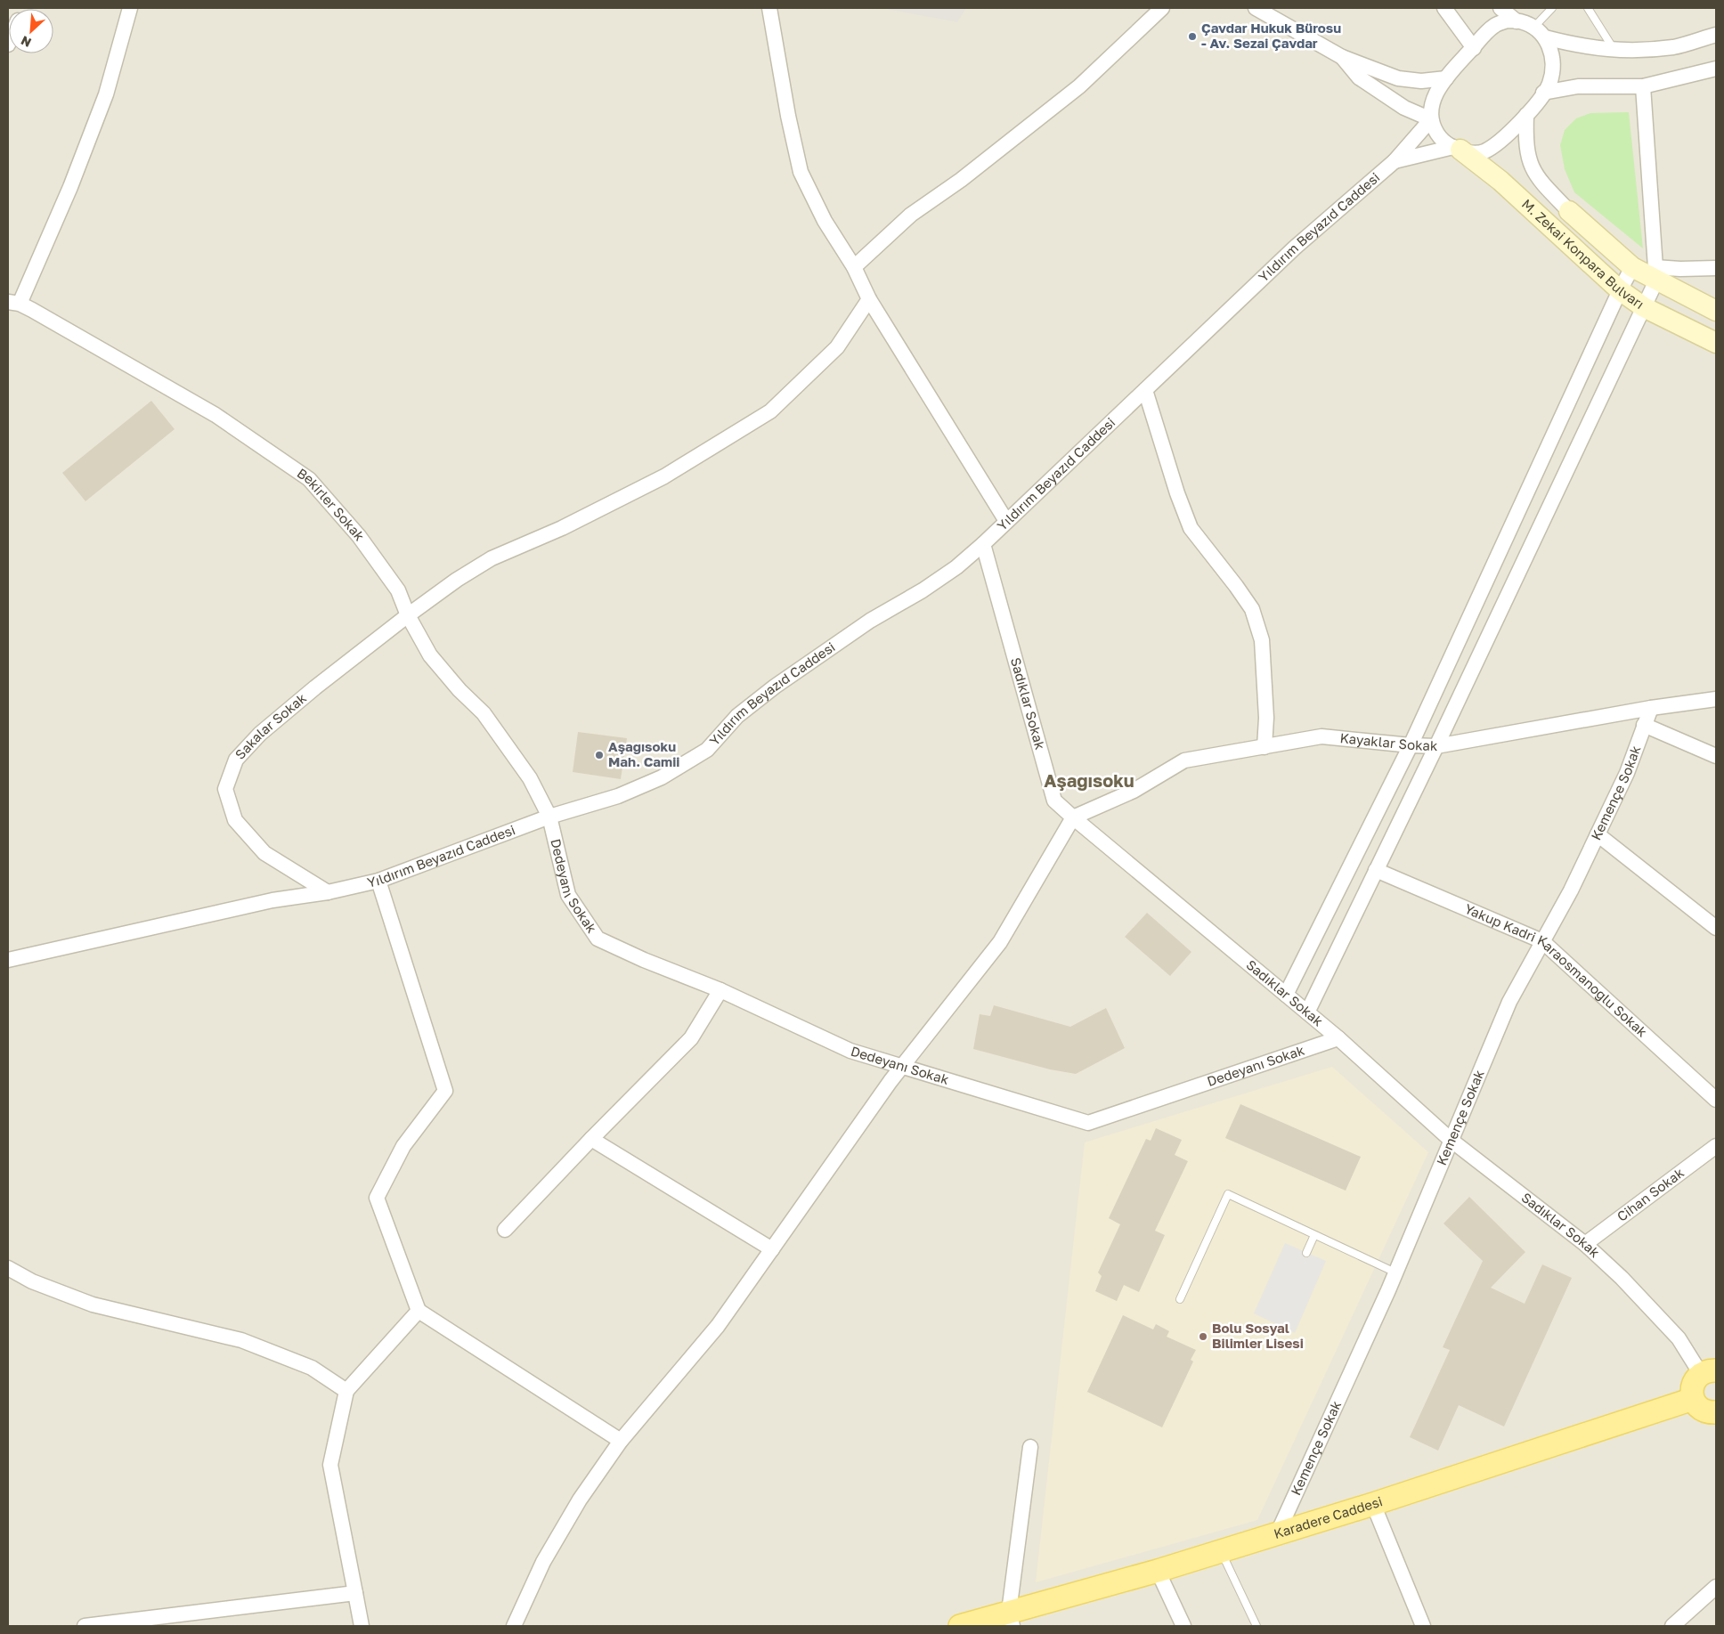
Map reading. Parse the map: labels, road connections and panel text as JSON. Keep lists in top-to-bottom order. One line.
{"streets":{"main road":["M. Zekai Konpara Bulvarı","Karadere Caddesi"],"street":["Yıldırım Beyazıd Caddesi","Bekirler Sokak","Sadıklar Sokak","Sakalar Sokak","Kayaklar Sokak","Kemençe Sokak","Dedeyanı Sokak","Yakup Kadri Karaosmanoğlu Sokak","Cihan Sokak"]},"crossings":[["Yıldırım Beyazıd Caddesi","M. Zekai Konpara Bulvarı"],["Yıldırım Beyazıd Caddesi","Bekirler Sokak"],["Yıldırım Beyazıd Caddesi","Sadıklar Sokak"],["Yıldırım Beyazıd Caddesi","Sakalar Sokak"],["Yıldırım Beyazıd Caddesi","Dedeyanı Sokak"],["Bekirler Sokak","Sakalar Sokak"],["Bekirler Sokak","Dedeyanı Sokak"],["Sadıklar Sokak","Kayaklar Sokak"],["Sadıklar Sokak","Kemençe Sokak"],["Sadıklar Sokak","Dedeyanı Sokak"],["Sadıklar Sokak","Cihan Sokak"],["Kayaklar Sokak","Kemençe Sokak"],["Kemençe Sokak","Yakup Kadri Karaosmanoğlu Sokak"],["Kemençe Sokak","Karadere Caddesi"]],"districts":["Aşağısoku"],"places":["Çavdar Hukuk Bürosu - Av. Sezai Çavdar","Aşağısoku Mah. Camii","Bolu Sosyal Bilimler Lisesi"],"north":"bottom left"}
